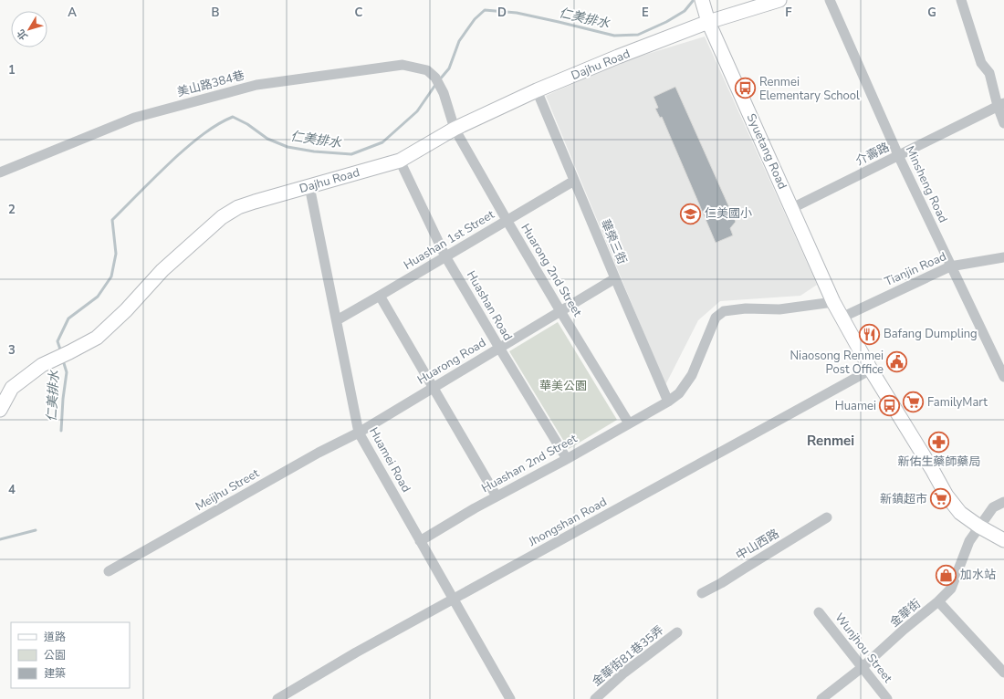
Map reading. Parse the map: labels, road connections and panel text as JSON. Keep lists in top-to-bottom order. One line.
{"streets":{"street":["Dajhu Road","美山路384巷","Syuetang Road","介壽路","Minsheng Road","Huashan 1st Street","華榮三街","Tianjin Road","Huarong 2nd Street","Huashan Road","Huarong Road","Huamei Road","Huashan 2nd Street","Meijhu Street","Jhongshan Road","中山西路","金華街","Wunjhou Street","金華街81巷35弄"]},"crossings":[["Dajhu Road","Syuetang Road"],["Dajhu Road","華榮三街"],["Dajhu Road","Huarong 2nd Street"],["Dajhu Road","Huashan Road"],["Dajhu Road","Huamei Road"],["美山路384巷","Huarong 2nd Street"],["Syuetang Road","介壽路"],["Syuetang Road","Tianjin Road"],["Syuetang Road","Huashan 2nd Street"],["Syuetang Road","Jhongshan Road"],["Syuetang Road","金華街"],["介壽路","Minsheng Road"],["Minsheng Road","Tianjin Road"],["Huashan 1st Street","華榮三街"],["Huashan 1st Street","Huarong 2nd Street"],["Huashan 1st Street","Huashan Road"],["Huashan 1st Street","Huamei Road"],["華榮三街","Huarong Road"],["華榮三街","Huashan 2nd Street"],["Huarong 2nd Street","Huarong Road"],["Huarong 2nd Street","Huashan 2nd Street"],["Huashan Road","Huarong Road"],["Huashan Road","Huashan 2nd Street"],["Huarong Road","Huamei Road"],["Huarong Road","Meijhu Street"],["Huamei Road","Huashan 2nd Street"],["Huamei Road","Meijhu Street"],["Huamei Road","Jhongshan Road"],["金華街","Wunjhou Street"]],"districts":["Renmei"],"water":["仁美排水"],"parks":["華美公園"],"places":{"bus stop":["Renmei Elementary School","Huamei"],"school or university":["仁美國小"],"restaurant":["Bafang Dumpling"],"public building":["Niaosong Renmei Post Office"],"supermarket":["FamilyMart","新鎮超市"],"pharmacy":["新佑生藥師藥局"],"shop":["加水站"]},"legend":["道路","公園","建築"],"north":"bottom left","grid":{"columns":["A","B","C","D","E","F","G"],"rows":["1","2","3","4"]}}
